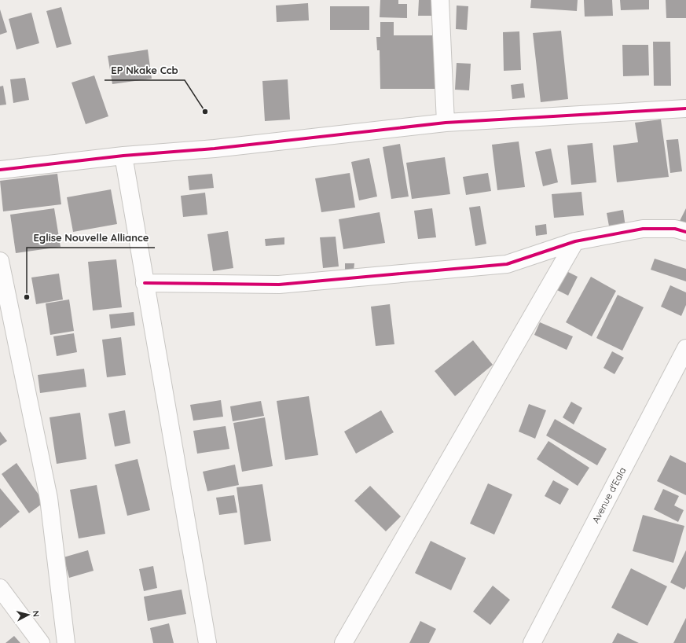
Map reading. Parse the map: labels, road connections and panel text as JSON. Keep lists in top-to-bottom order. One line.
{"streets":{"street":["Avenue d'Eala"]},"places":["EP Nkake Ccb","Eglise Nouvelle Alliance"],"north":"right"}
